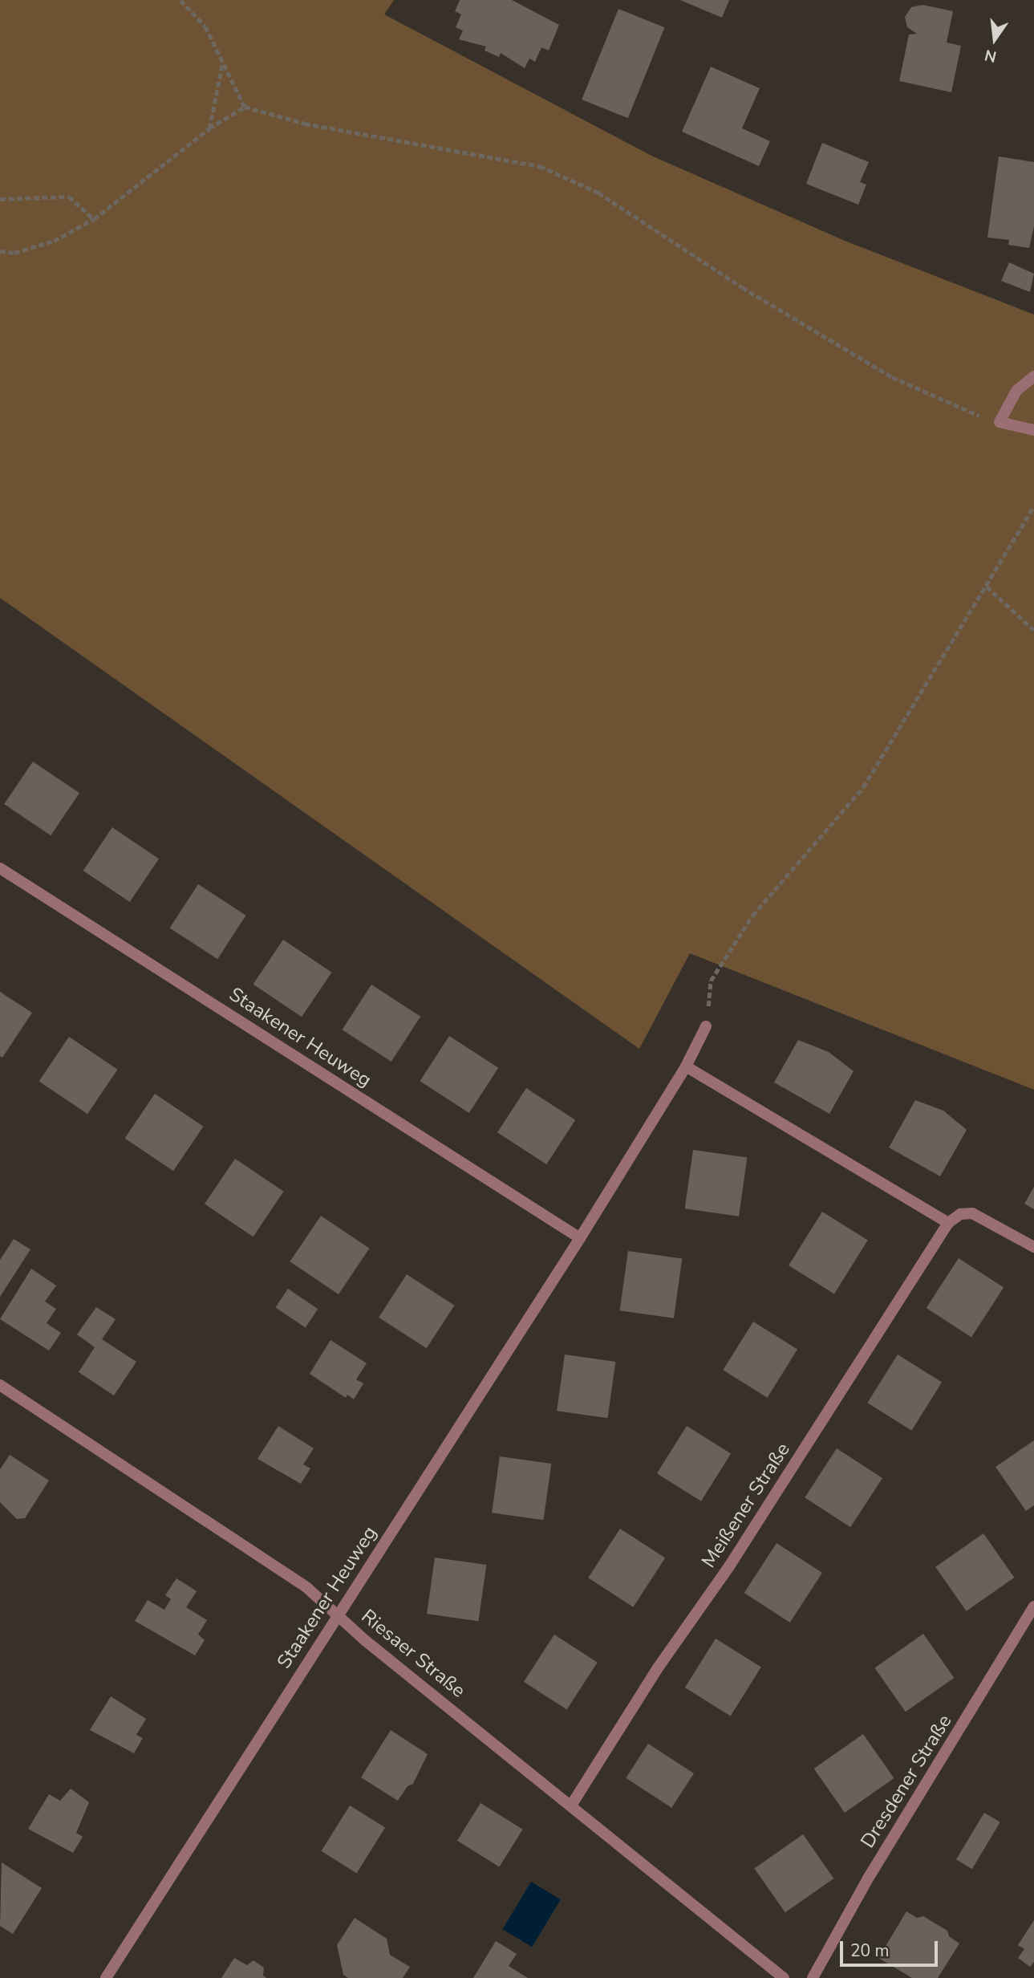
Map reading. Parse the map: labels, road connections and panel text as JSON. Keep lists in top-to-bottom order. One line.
{"streets":{"street":["Staakener Heuweg","Meißener Straße","Riesaer Straße","Dresdener Straße"]},"crossings":[["Staakener Heuweg","Riesaer Straße"],["Meißener Straße","Riesaer Straße"]],"scale_bar":"20 m","north":"bottom"}
